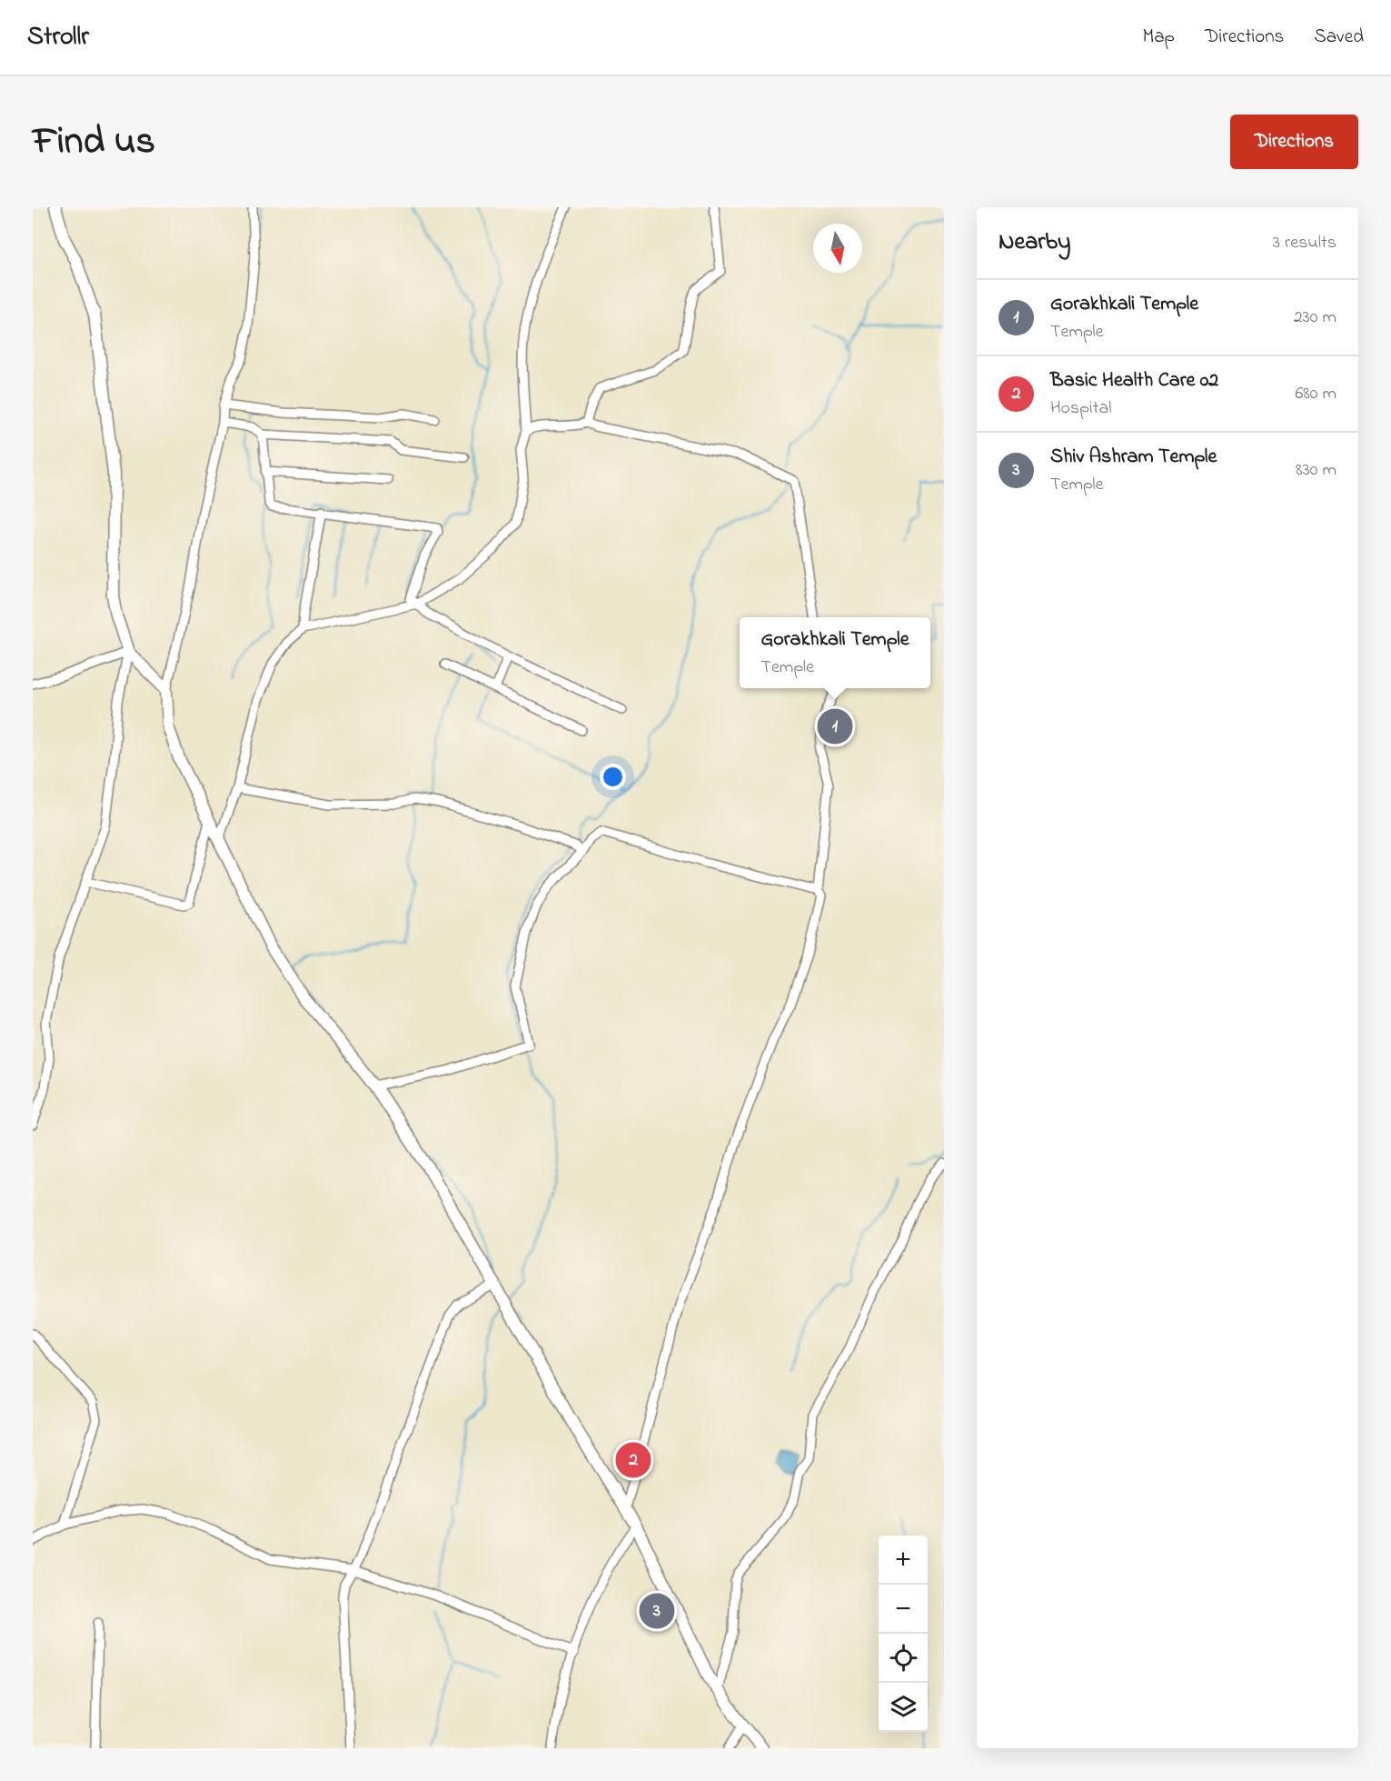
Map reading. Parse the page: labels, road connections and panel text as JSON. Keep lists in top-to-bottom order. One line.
{"north":"bottom","page":{"header":"Strollr","nav":["Map","Directions","Saved"],"title":"Find us","buttons":"Directions","heading":["Nearby","3 results"],"list":[{"mark":"1","name":"Gorakhkali Temple","note":"Temple","value":"230 m"},{"mark":"2","name":"Basic Health Care 02","note":"Hospital","value":"680 m"},{"mark":"3","name":"Shiv Ashram Temple","note":"Temple","value":"830 m"}],"popup":["Gorakhkali Temple","Temple"],"pins":["1","2","3"],"map_buttons":["+","−"]}}
